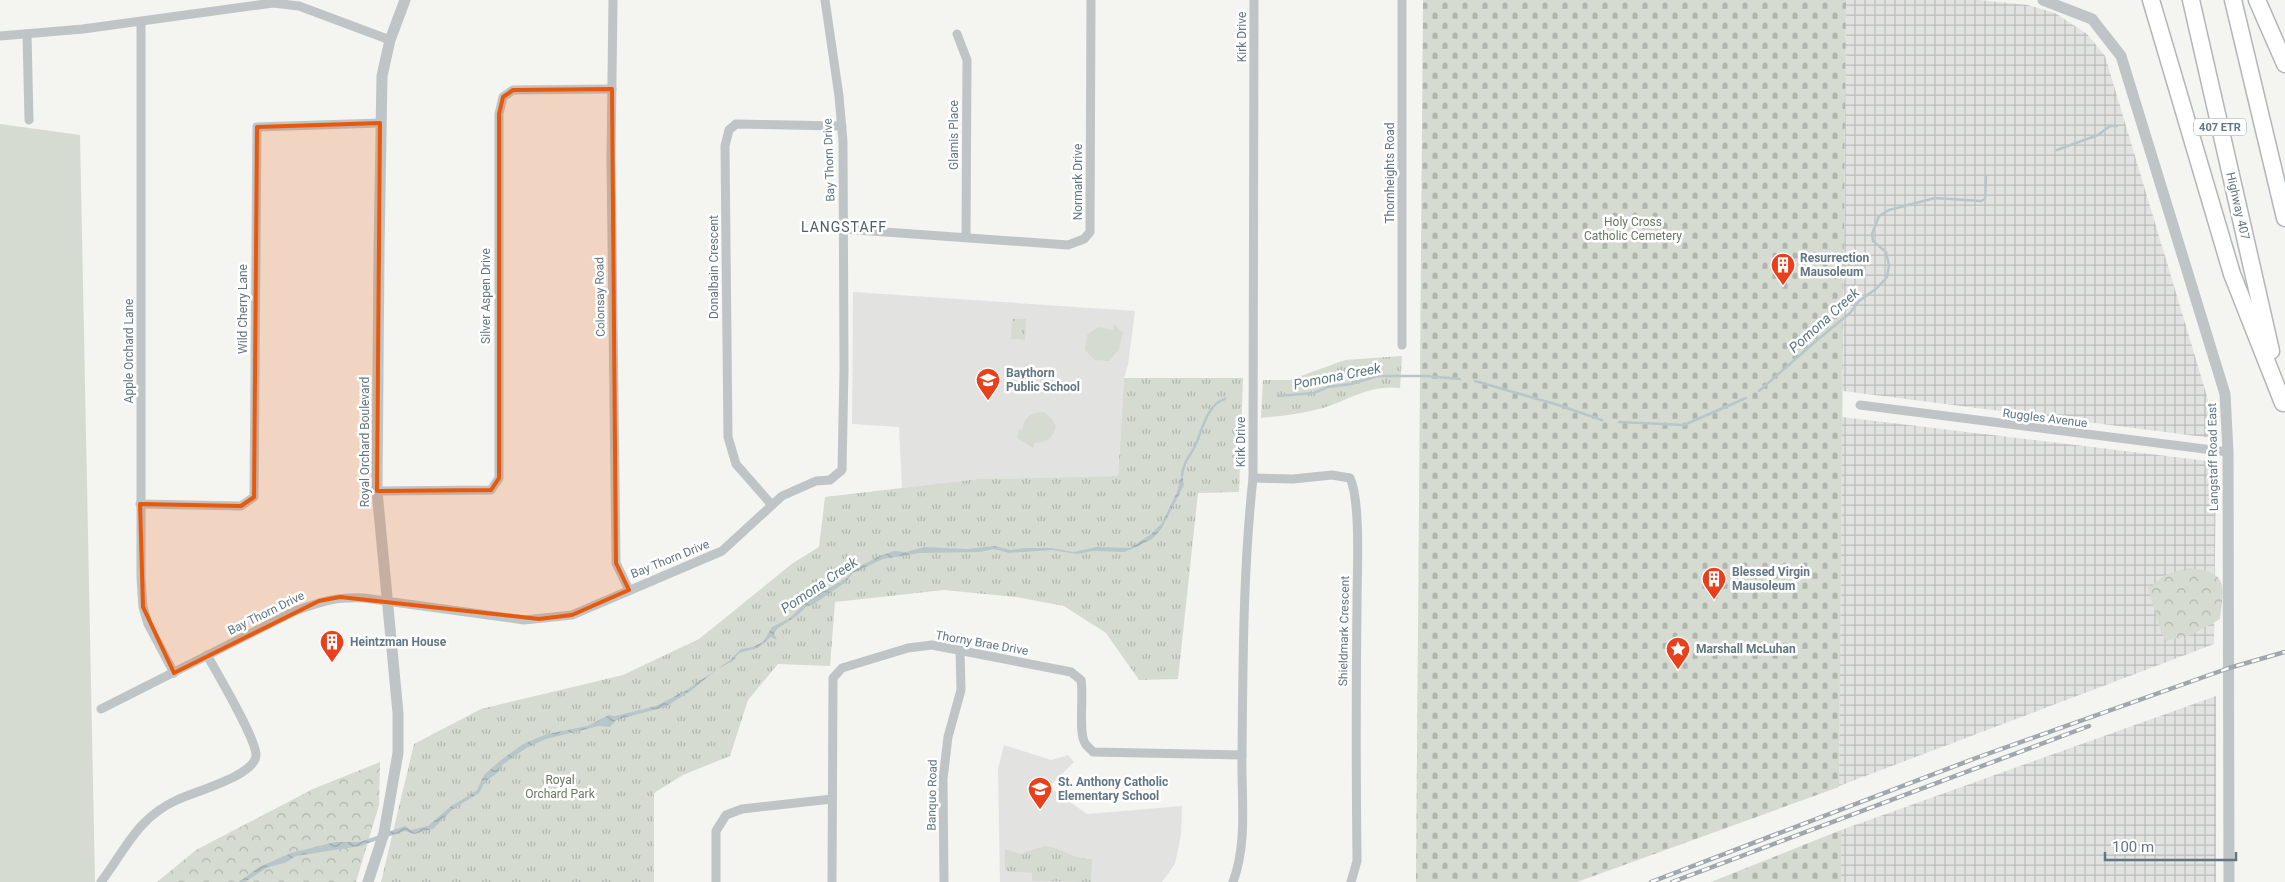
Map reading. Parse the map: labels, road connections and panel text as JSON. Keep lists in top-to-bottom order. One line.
{"streets":{"highway":["407 ETR","Highway 407"],"street":["Kirk Drive","Glamis Place","Bay Thorn Drive","Thornheights Road","Normark Drive","Donalbain Crescent","Silver Aspen Drive","Colonsay Road","Wild Cherry Lane","Apple Orchard Lane","Ruggles Avenue","Royal Orchard Boulevard","Langstaff Road East","Shieldmark Crescent","Thorny Brae Drive","Banquo Road"]},"crossings":[["Kirk Drive","Shieldmark Crescent"],["Kirk Drive","Thorny Brae Drive"],["Glamis Place","Normark Drive"],["Bay Thorn Drive","Normark Drive"],["Bay Thorn Drive","Donalbain Crescent"],["Bay Thorn Drive","Colonsay Road"],["Bay Thorn Drive","Apple Orchard Lane"],["Bay Thorn Drive","Royal Orchard Boulevard"],["Silver Aspen Drive","Colonsay Road"],["Silver Aspen Drive","Royal Orchard Boulevard"],["Wild Cherry Lane","Apple Orchard Lane"],["Wild Cherry Lane","Royal Orchard Boulevard"],["Ruggles Avenue","Langstaff Road East"],["Thorny Brae Drive","Banquo Road"]],"districts":["LANGSTAFF"],"water":["Pomona Creek"],"parks":["Holy Cross Catholic Cemetery","Royal Orchard Park"],"places":{"building":["Resurrection Mausoleum","Blessed Virgin Mausoleum","Heintzman House"],"school or university":["Baythorn Public School","St. Anthony Catholic Elementary School"],"place":["Marshall McLuhan"]},"scale_bar":"100 m"}
